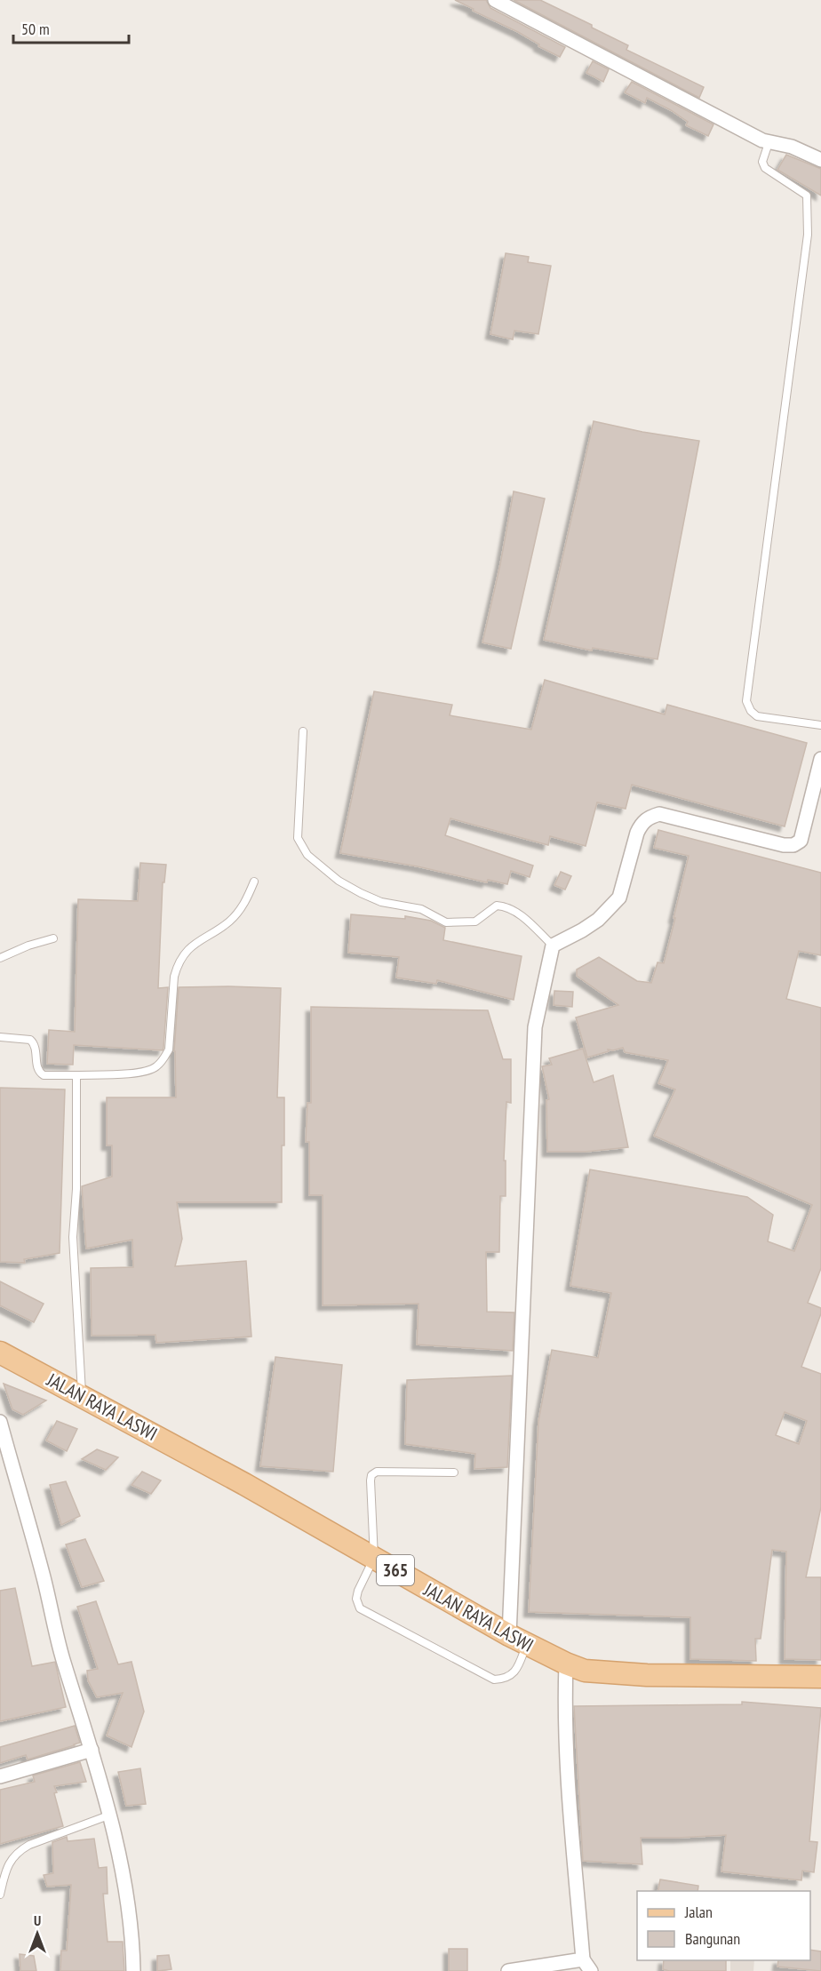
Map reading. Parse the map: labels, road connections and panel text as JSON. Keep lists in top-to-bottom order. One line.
{"streets":{"main road":["JALAN RAYA LASWI","365"]},"legend":["Jalan","Bangunan"],"scale_bar":"50 m","north":"top"}
